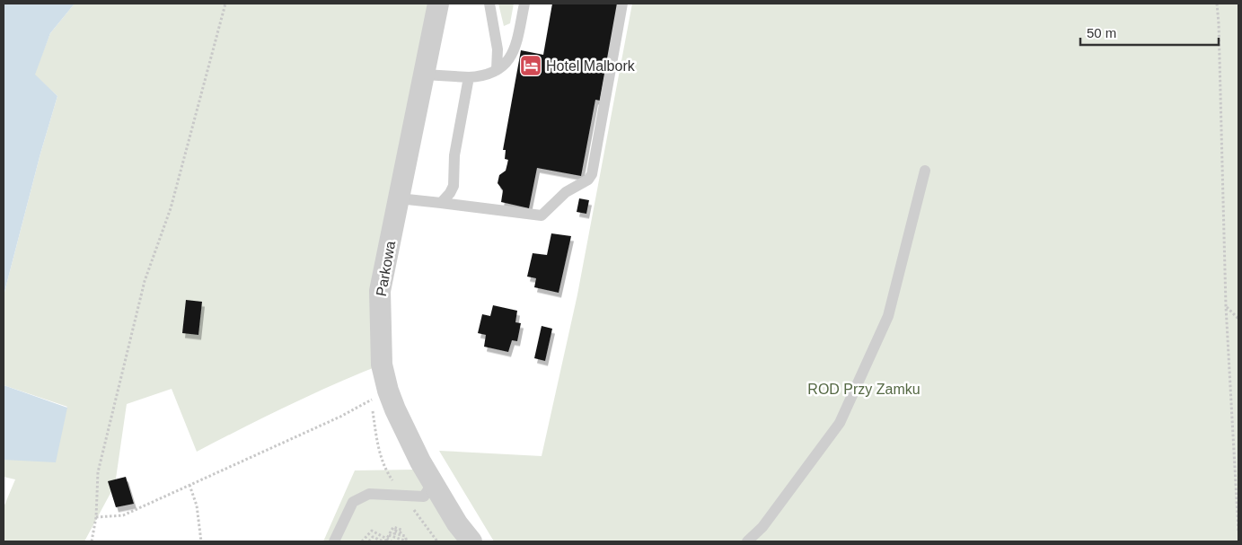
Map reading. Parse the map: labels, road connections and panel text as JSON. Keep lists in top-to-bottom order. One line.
{"streets":{"street":["Parkowa"]},"parks":["ROD Przy Zamku"],"places":{"hotel":["Hotel Malbork"]},"scale_bar":"50 m"}
